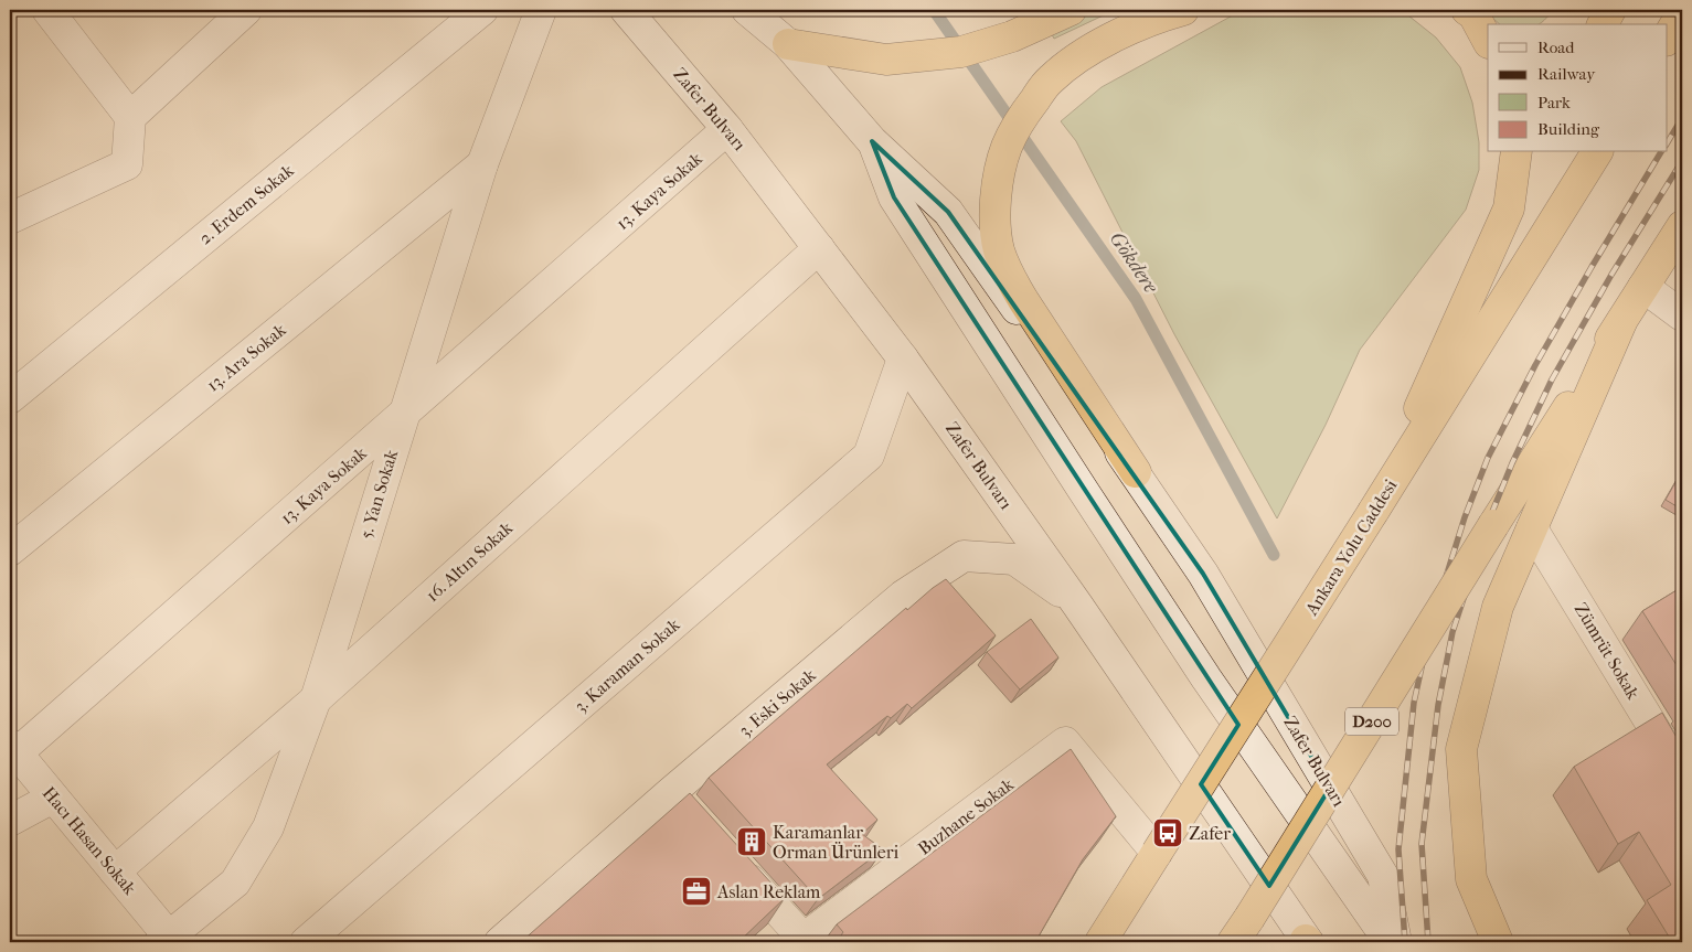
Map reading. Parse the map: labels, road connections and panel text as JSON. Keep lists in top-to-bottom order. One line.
{"streets":{"highway":["Ankara Yolu Caddesi","D200"],"street":["Zafer Bulvarı","13. Kaya Sokak","2. Erdem Sokak","13. Ara Sokak","5. Yan Sokak","16. Altın Sokak","Zümrüt Sokak","3. Karaman Sokak","3. Eski Sokak","Buzhane Sokak","Hacı Hasan Sokak"]},"crossings":[["Zafer Bulvarı","13. Kaya Sokak"],["Zafer Bulvarı","16. Altın Sokak"],["Zafer Bulvarı","3. Karaman Sokak"],["Zafer Bulvarı","3. Eski Sokak"],["13. Kaya Sokak","5. Yan Sokak"],["13. Kaya Sokak","Hacı Hasan Sokak"],["13. Ara Sokak","5. Yan Sokak"],["5. Yan Sokak","16. Altın Sokak"],["5. Yan Sokak","Hacı Hasan Sokak"],["Ankara Yolu Caddesi","Buzhane Sokak"],["16. Altın Sokak","Hacı Hasan Sokak"]],"water":["Gökdere"],"places":{"bus stop":["Zafer"],"building":["Karamanlar Orman Ürünleri"],"office":["Aslan Reklam"]},"legend":["Road","Railway","Park","Building"]}
